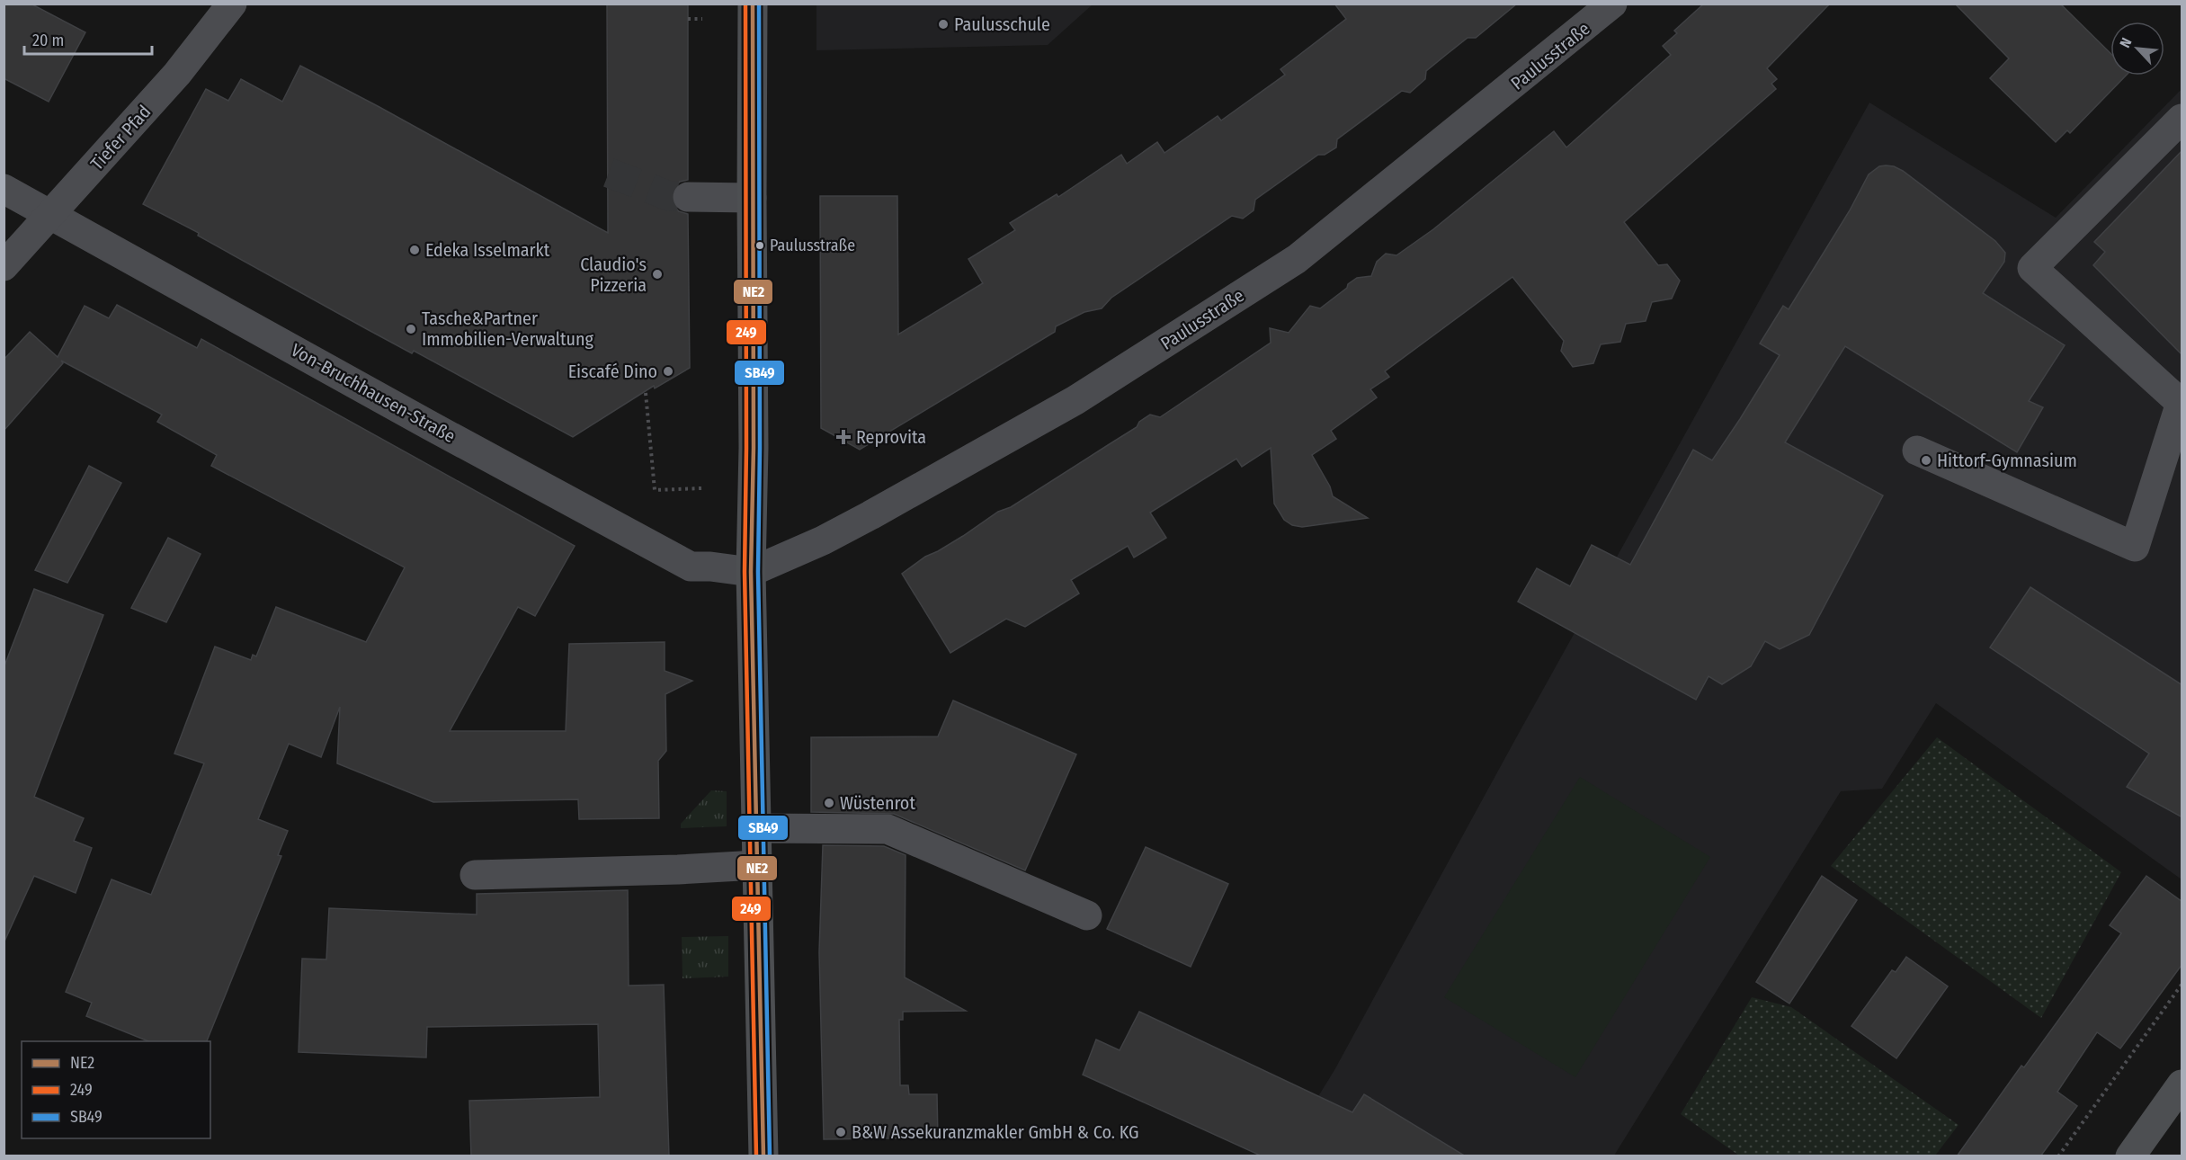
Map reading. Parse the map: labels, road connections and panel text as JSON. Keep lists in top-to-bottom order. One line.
{"streets":{"street":["Paulusstraße","Tiefer Pfad","Von-Bruchhausen-Straße"]},"crossings":[["Paulusstraße","Von-Bruchhausen-Straße"],["Tiefer Pfad","Von-Bruchhausen-Straße"]],"places":{"other":["Paulusschule","Paulusstraße","Edeka Isselmarkt","Claudio's Pizzeria","Tasche&Partner Immobilien-Verwaltung","Eiscafé Dino","Hittorf-Gymnasium","Wüstenrot","B&W Assekuranzmakler GmbH & Co. KG"],"health":["Reprovita"]},"lines":["transit line NE2","transit line 249","transit line SB49"],"legend":["NE2","249","SB49"],"scale_bar":"20 m","north":"top left"}
